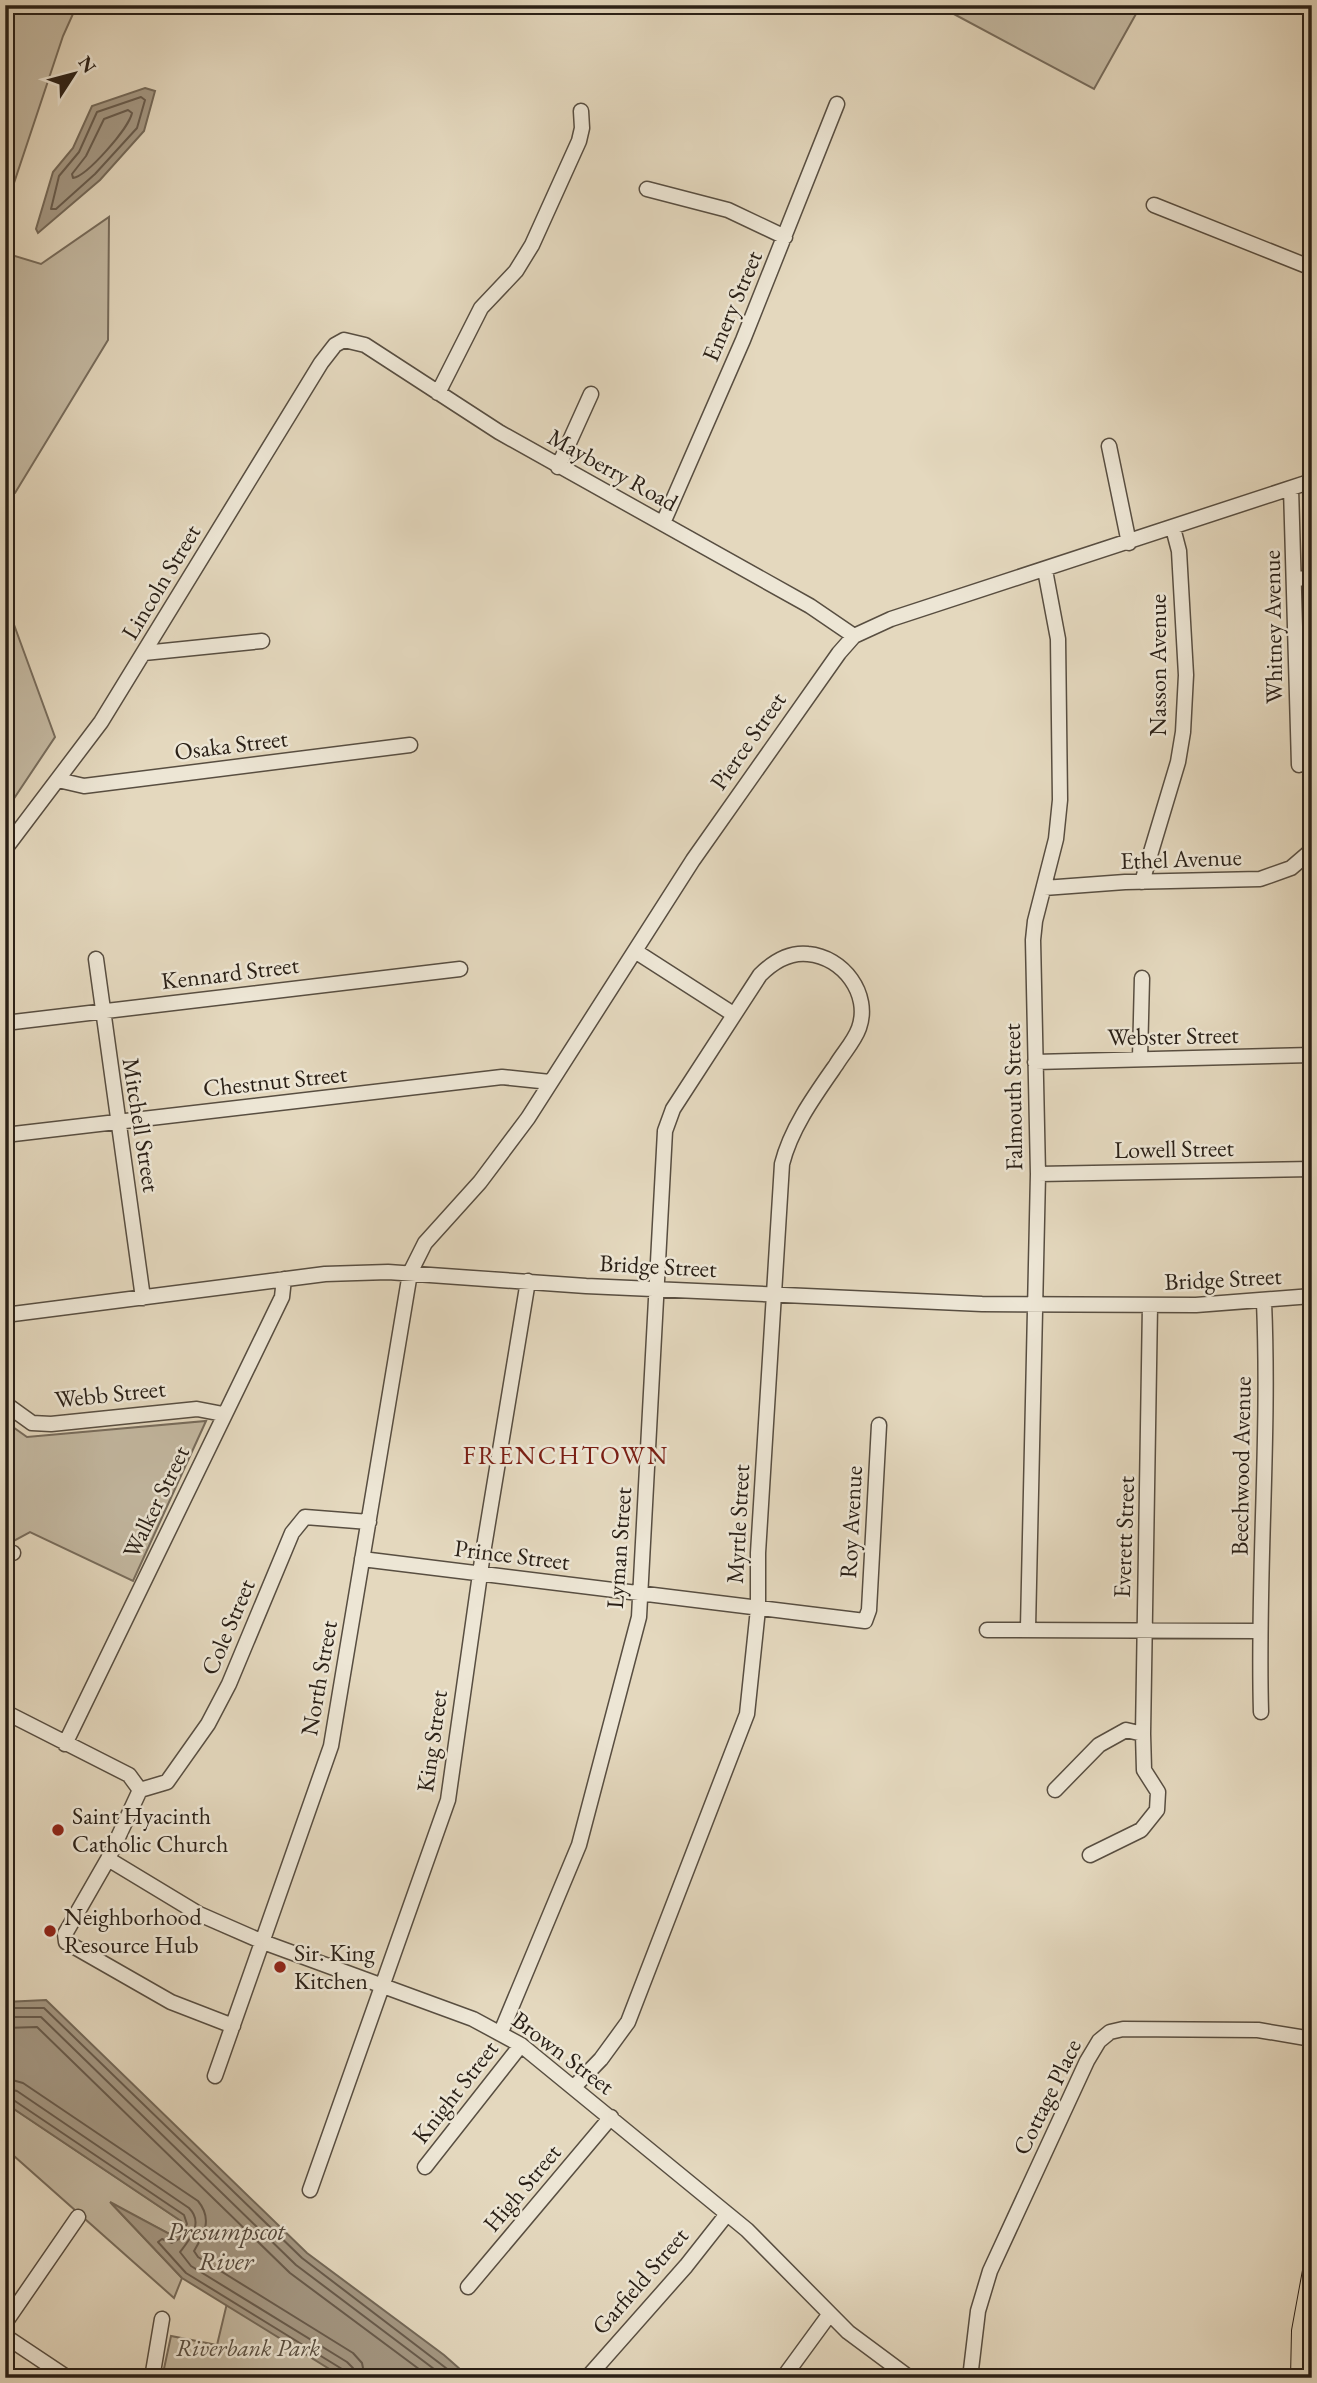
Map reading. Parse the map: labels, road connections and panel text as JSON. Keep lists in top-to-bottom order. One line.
{"streets":{"street":["Emery Street","Mayberry Road","Lincoln Street","Whitney Avenue","Nasson Avenue","Pierce Street","Osaka Street","Ethel Avenue","Kennard Street","Webster Street","Chestnut Street","Falmouth Street","Mitchell Street","Lowell Street","Bridge Street","Webb Street","Beechwood Avenue","Walker Street","Roy Avenue","Myrtle Street","Everett Street","Lyman Street","Prince Street","Cole Street","North Street","King Street","Brown Street","Knight Street","Cottage Place","High Street","Garfield Street"]},"crossings":[["Emery Street","Mayberry Road"],["Mayberry Road","Lincoln Street"],["Mayberry Road","Pierce Street"],["Lincoln Street","Osaka Street"],["Whitney Avenue","Pierce Street"],["Nasson Avenue","Pierce Street"],["Nasson Avenue","Ethel Avenue"],["Pierce Street","Chestnut Street"],["Pierce Street","Falmouth Street"],["Pierce Street","Bridge Street"],["Pierce Street","North Street"],["Ethel Avenue","Falmouth Street"],["Kennard Street","Mitchell Street"],["Webster Street","Falmouth Street"],["Chestnut Street","Mitchell Street"],["Falmouth Street","Lowell Street"],["Falmouth Street","Bridge Street"],["Mitchell Street","Bridge Street"],["Bridge Street","Beechwood Avenue"],["Bridge Street","Walker Street"],["Bridge Street","Myrtle Street"],["Bridge Street","Everett Street"],["Bridge Street","Lyman Street"],["Bridge Street","North Street"],["Bridge Street","King Street"],["Webb Street","Walker Street"],["Roy Avenue","Prince Street"],["Myrtle Street","Lyman Street"],["Myrtle Street","Prince Street"],["Myrtle Street","Brown Street"],["Lyman Street","Prince Street"],["Lyman Street","Brown Street"],["Prince Street","North Street"],["Prince Street","King Street"],["Cole Street","North Street"],["North Street","Brown Street"],["King Street","Brown Street"],["Brown Street","Knight Street"],["Brown Street","High Street"],["Brown Street","Garfield Street"]],"districts":["FRENCHTOWN"],"water":["Presumpscot River"],"parks":["Riverbank Park"],"places":["Saint Hyacinth Catholic Church","Neighborhood Resource Hub","Sir. King Kitchen"],"north":"top right"}
